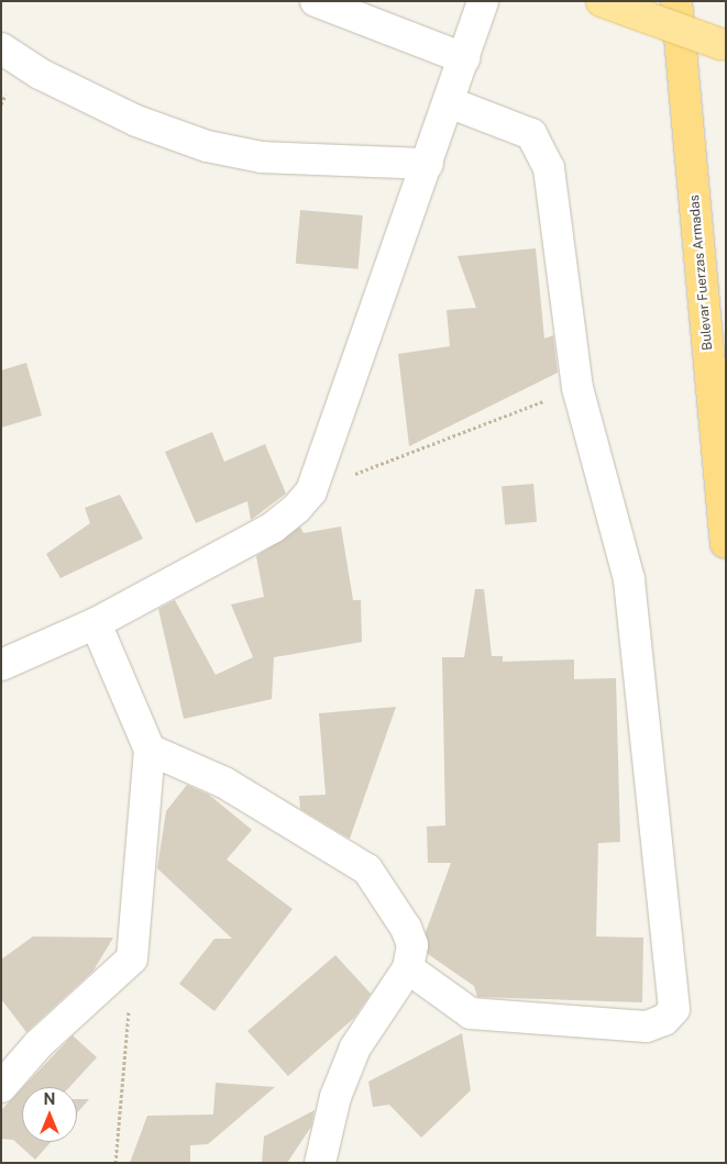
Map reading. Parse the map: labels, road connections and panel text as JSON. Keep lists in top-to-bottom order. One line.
{"streets":{"highway":["Bulevar Fuerzas Armadas"]},"north":"top"}
